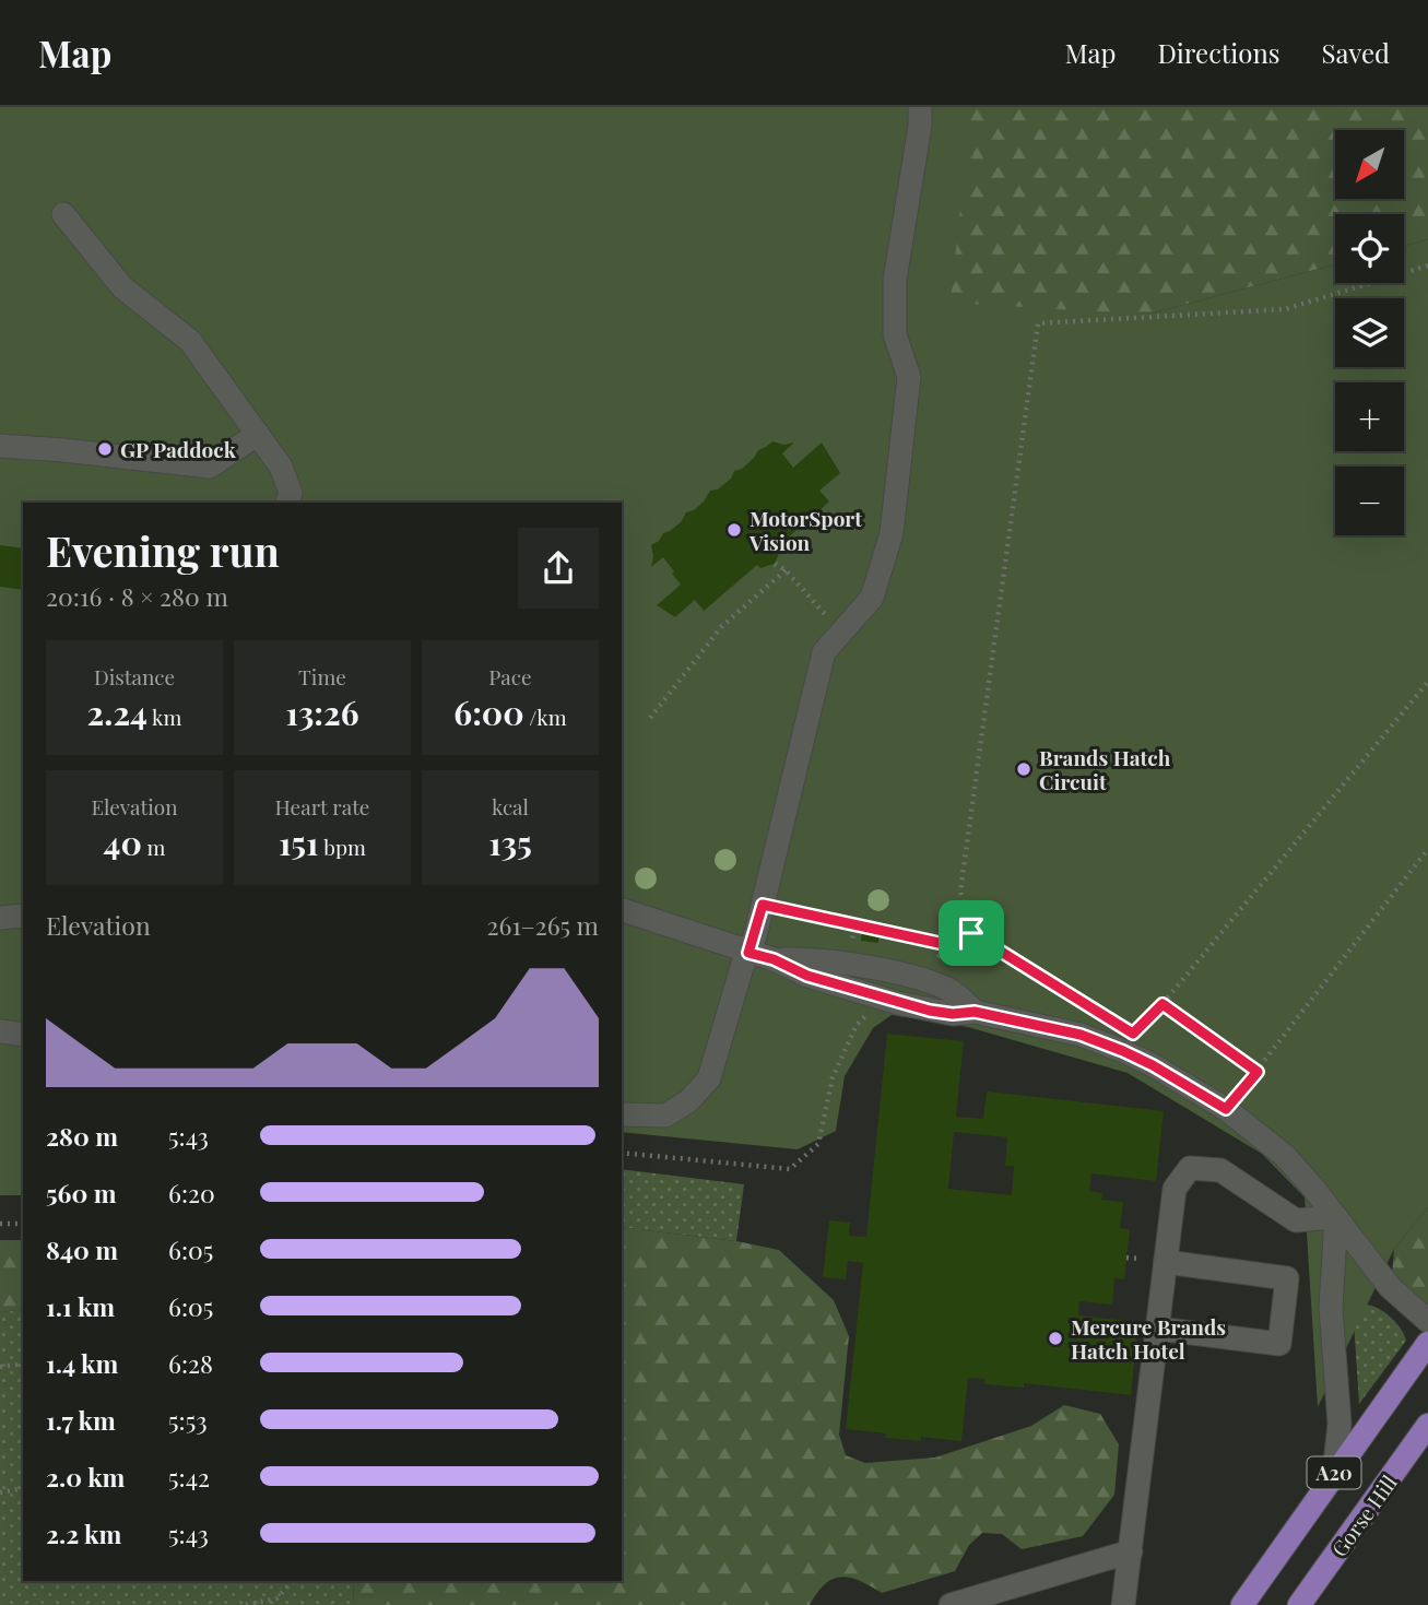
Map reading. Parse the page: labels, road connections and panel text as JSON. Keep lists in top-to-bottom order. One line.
{"streets":{"main road":["A20","Gorse Hill"]},"places":["GP Paddock","MotorSport Vision","Brands Hatch Circuit","Mercure Brands Hatch Hotel"],"north":"bottom left","page":{"header":"Map","nav":["Map","Directions","Saved"],"map_buttons":["+","−"],"heading":["Evening run","20:16 · 8 × 280 m"],"stats":[["Distance","2.24 km"],["Time","13:26"],["Pace","6:00 /km"],["Elevation","40 m"],["Heart rate","151 bpm"],["kcal","135"]],"chart":["Elevation","261–265 m"],"list":[{"name":"280 m","note":"5:43"},{"name":"560 m","note":"6:20"},{"name":"840 m","note":"6:05"},{"name":"1.1 km","note":"6:05"},{"name":"1.4 km","note":"6:28"},{"name":"1.7 km","note":"5:53"},{"name":"2.0 km","note":"5:42"},{"name":"2.2 km","note":"5:43"}]}}
